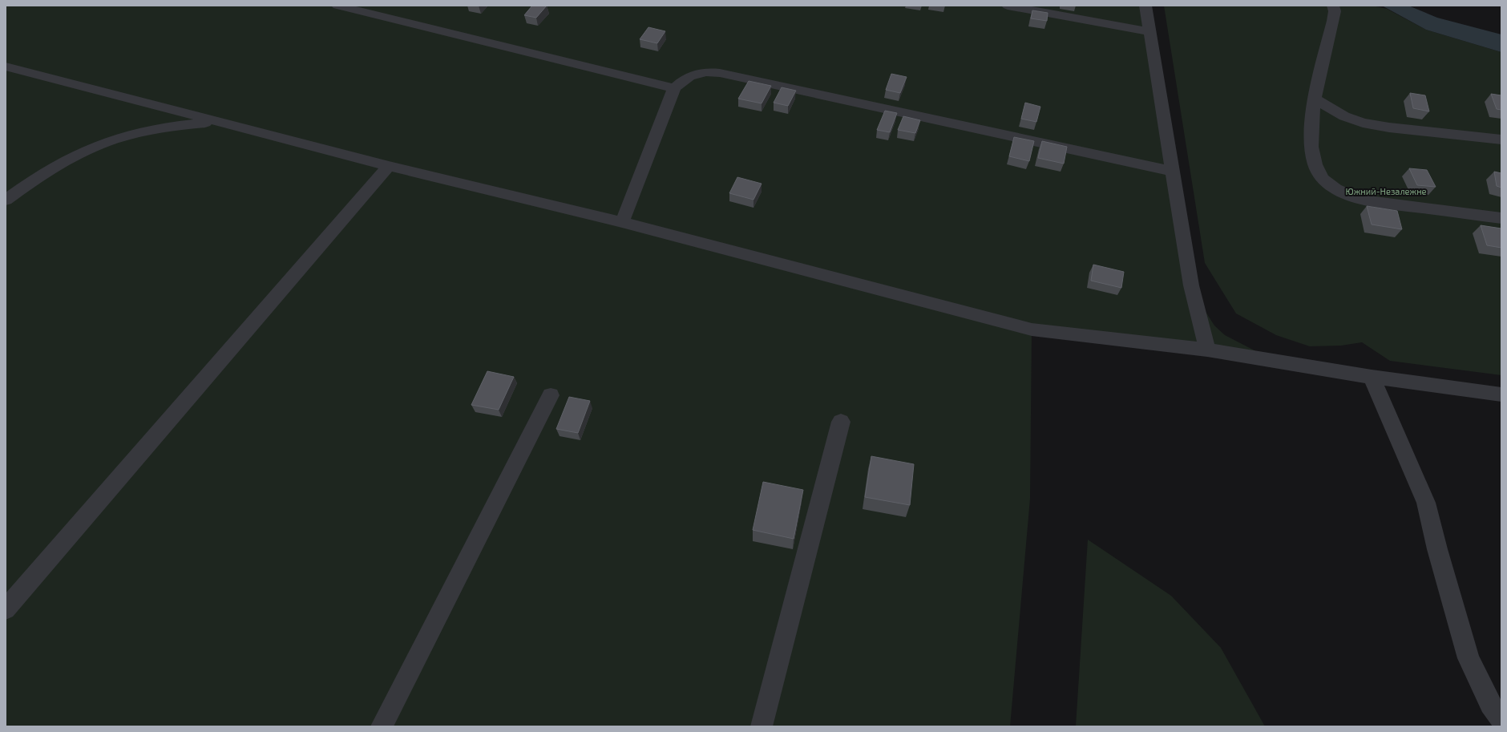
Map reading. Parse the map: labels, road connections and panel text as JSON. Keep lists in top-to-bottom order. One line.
{"parks":["Южний-Незалежне"]}
